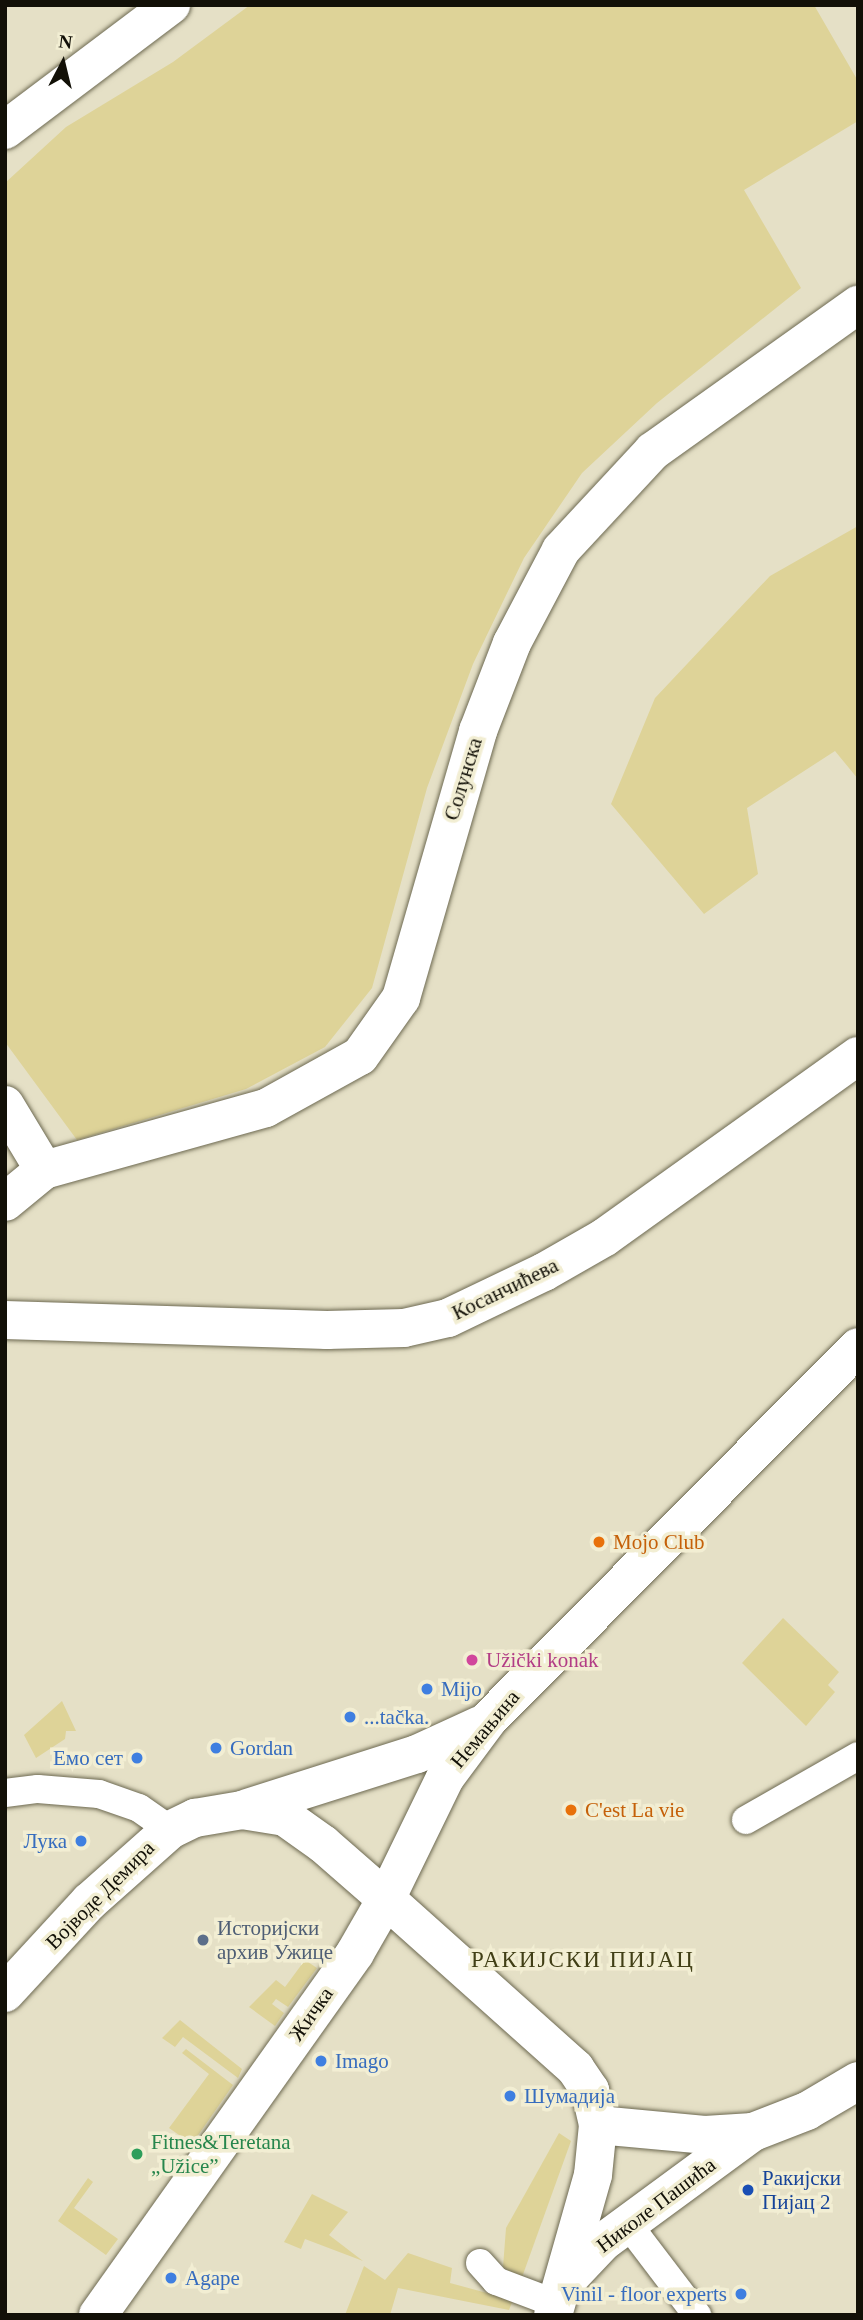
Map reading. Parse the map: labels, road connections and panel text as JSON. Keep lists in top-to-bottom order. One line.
{"streets":{"street":["Солунска","Косанчићева","Немањина","Војводе Демира","Жичка","Николе Пашића"]},"crossings":[["Немањина","Војводе Демира"],["Немањина","Жичка"],["Војводе Демира","Жичка"]],"districts":["РАКИЈСКИ ПИЈАЦ"],"places":["Mojo Club","Užički konak","Mijo","...tačka.","Gordan","Емо сет","C'est La vie","Лука","Историјски архив Ужице","Imago","Шумадија","Fitnes&Teretana „Užice”","Ракијски Пијац 2","Agape","Vinil - floor experts"],"north":"top"}
